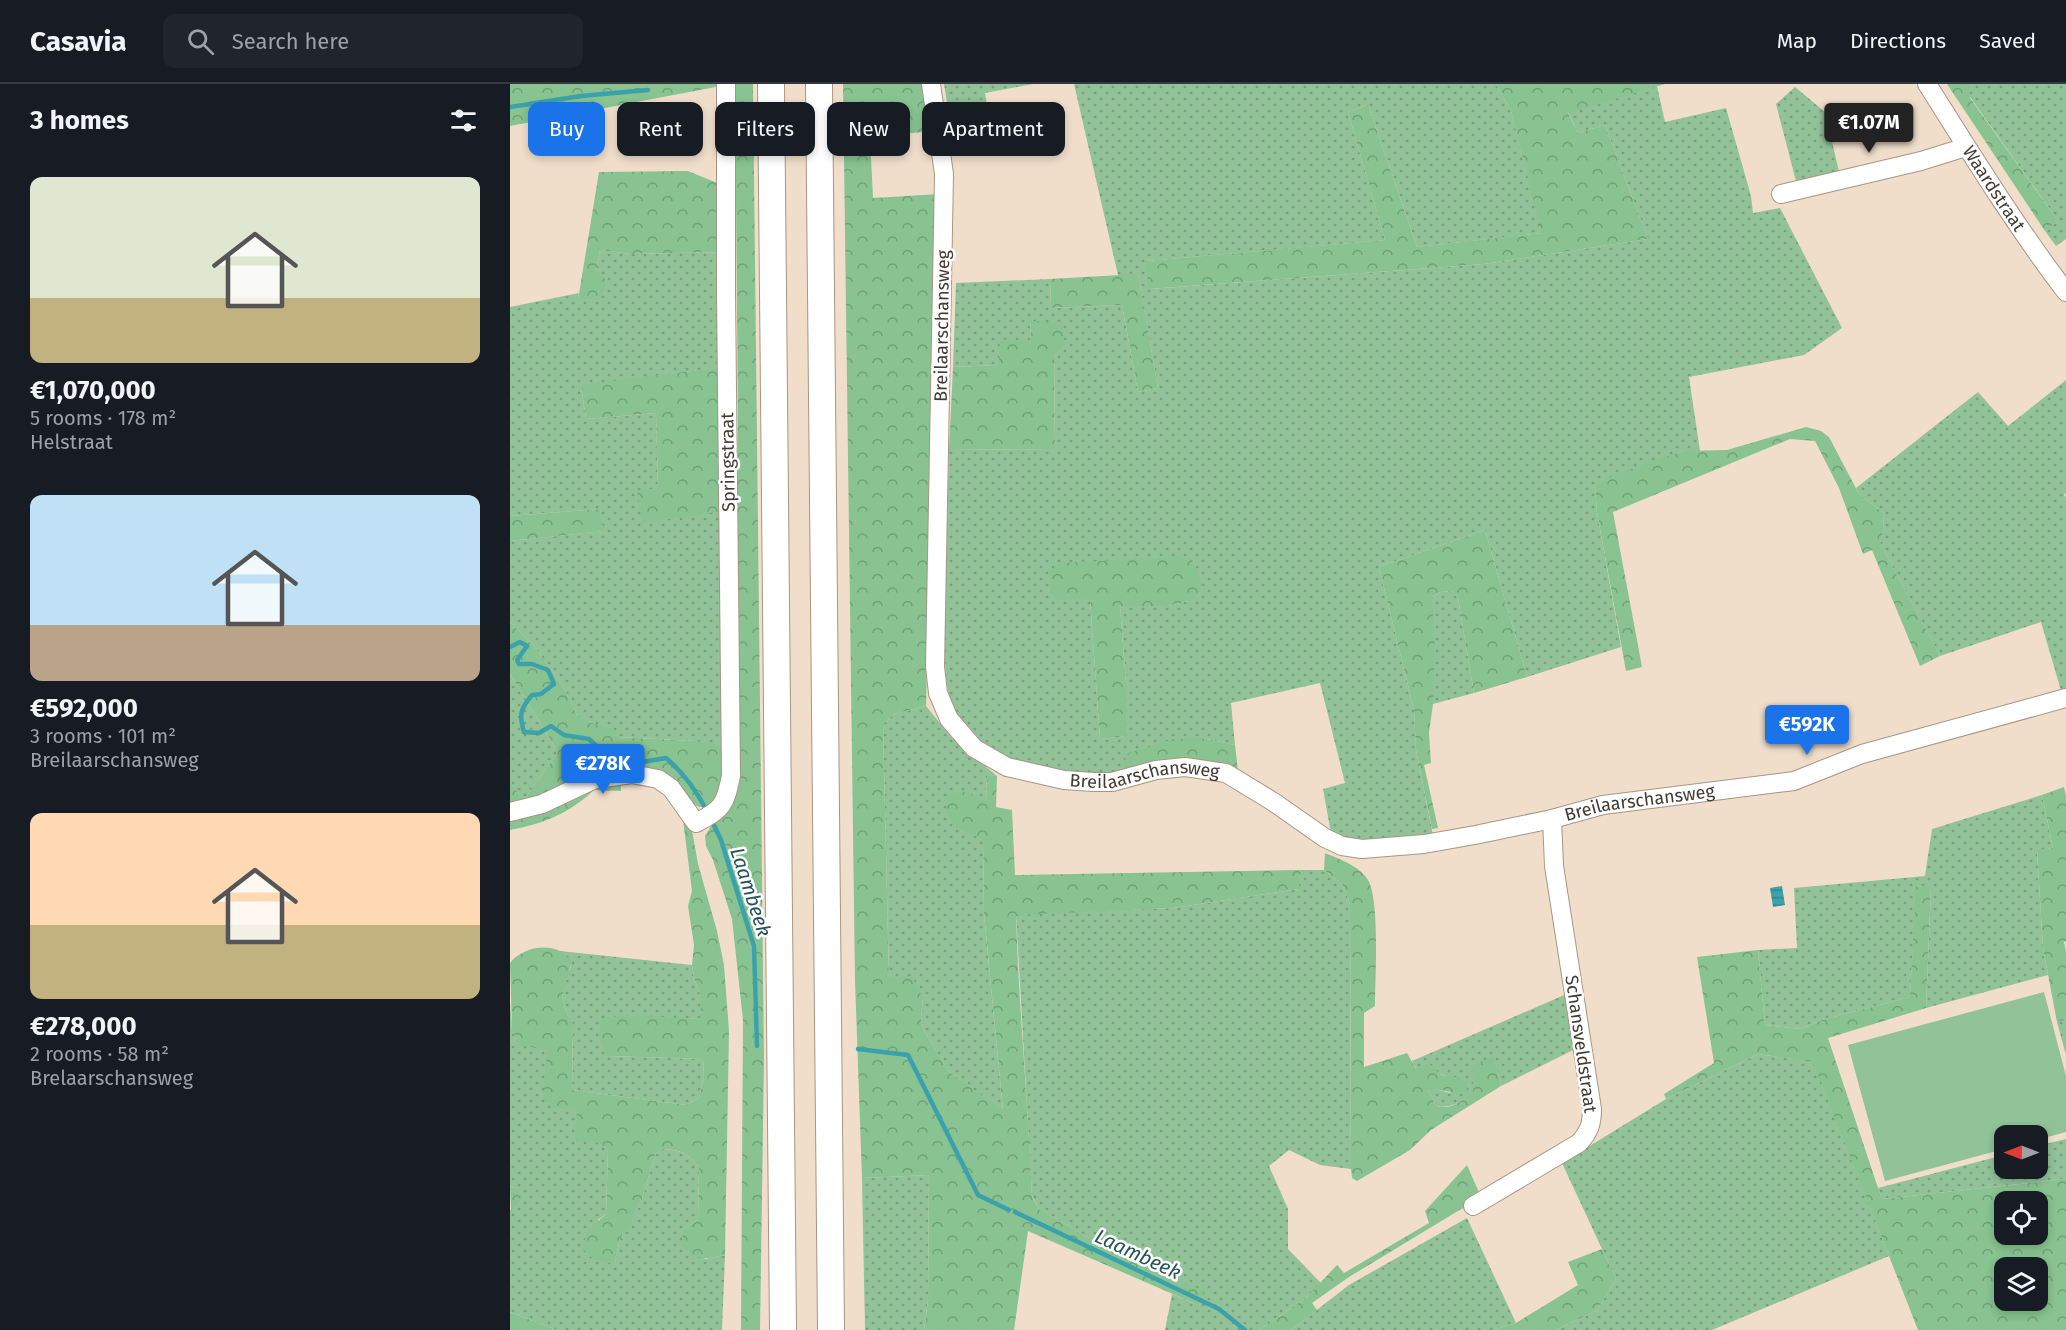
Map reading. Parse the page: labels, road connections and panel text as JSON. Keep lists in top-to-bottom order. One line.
{"streets":{"street":["Waardstraat","Breilaarschansweg","Springstraat","Schansveldstraat"]},"crossings":[["Breilaarschansweg","Schansveldstraat"]],"water":["Laambeek"],"north":"left","page":{"header":"Casavia","search":"Search here","nav":["Map","Directions","Saved"],"heading":"3 homes","chip":["Buy","Rent","Filters","New","Apartment"],"price":["€1.07M","€592K","€278K"],"list":[{"name":"€1,070,000","note":"5 rooms · 178 m² · Helstraat"},{"name":"€592,000","note":"3 rooms · 101 m² · Breilaarschansweg"},{"name":"€278,000","note":"2 rooms · 58 m² · Brelaarschansweg"}]}}
